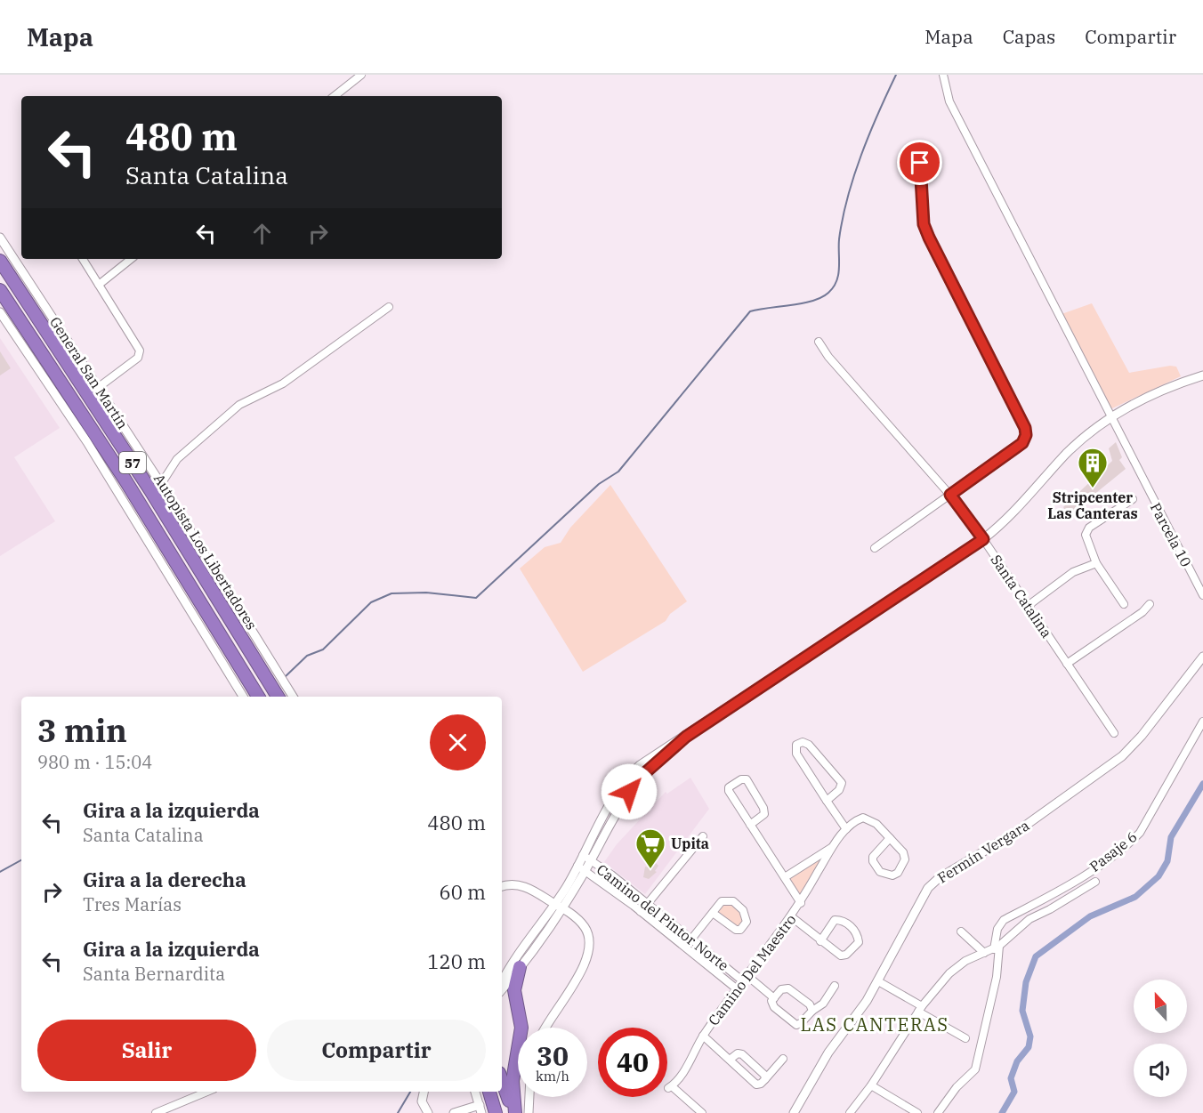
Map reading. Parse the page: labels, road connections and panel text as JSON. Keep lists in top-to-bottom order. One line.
{"streets":{"highway":["57","Autopista Los Libertadores"],"street":["General San Martín","Parcela 10","Santa Catalina","Fermín Vergara","Pasaje 6","Camino del Pintor Norte","Camino Del Maestro"]},"crossings":[["Camino del Pintor Norte","Camino Del Maestro"]],"districts":["LAS CANTERAS"],"places":{"building":["Stripcenter Las Canteras"],"supermarket":["Upita"]},"north":"top","page":{"header":"Mapa","nav":["Mapa","Capas","Compartir"],"turn":["480 m","Santa Catalina"],"heading":["3 min","980 m · 15:04"],"list":[{"name":"Gira a la izquierda","note":"Santa Catalina","value":"480 m"},{"name":"Gira a la derecha","note":"Tres Marías","value":"60 m"},{"name":"Gira a la izquierda","note":"Santa Bernardita","value":"120 m"}],"buttons":["Salir","Compartir"],"speed":"30 km/h","limit":"40"}}
